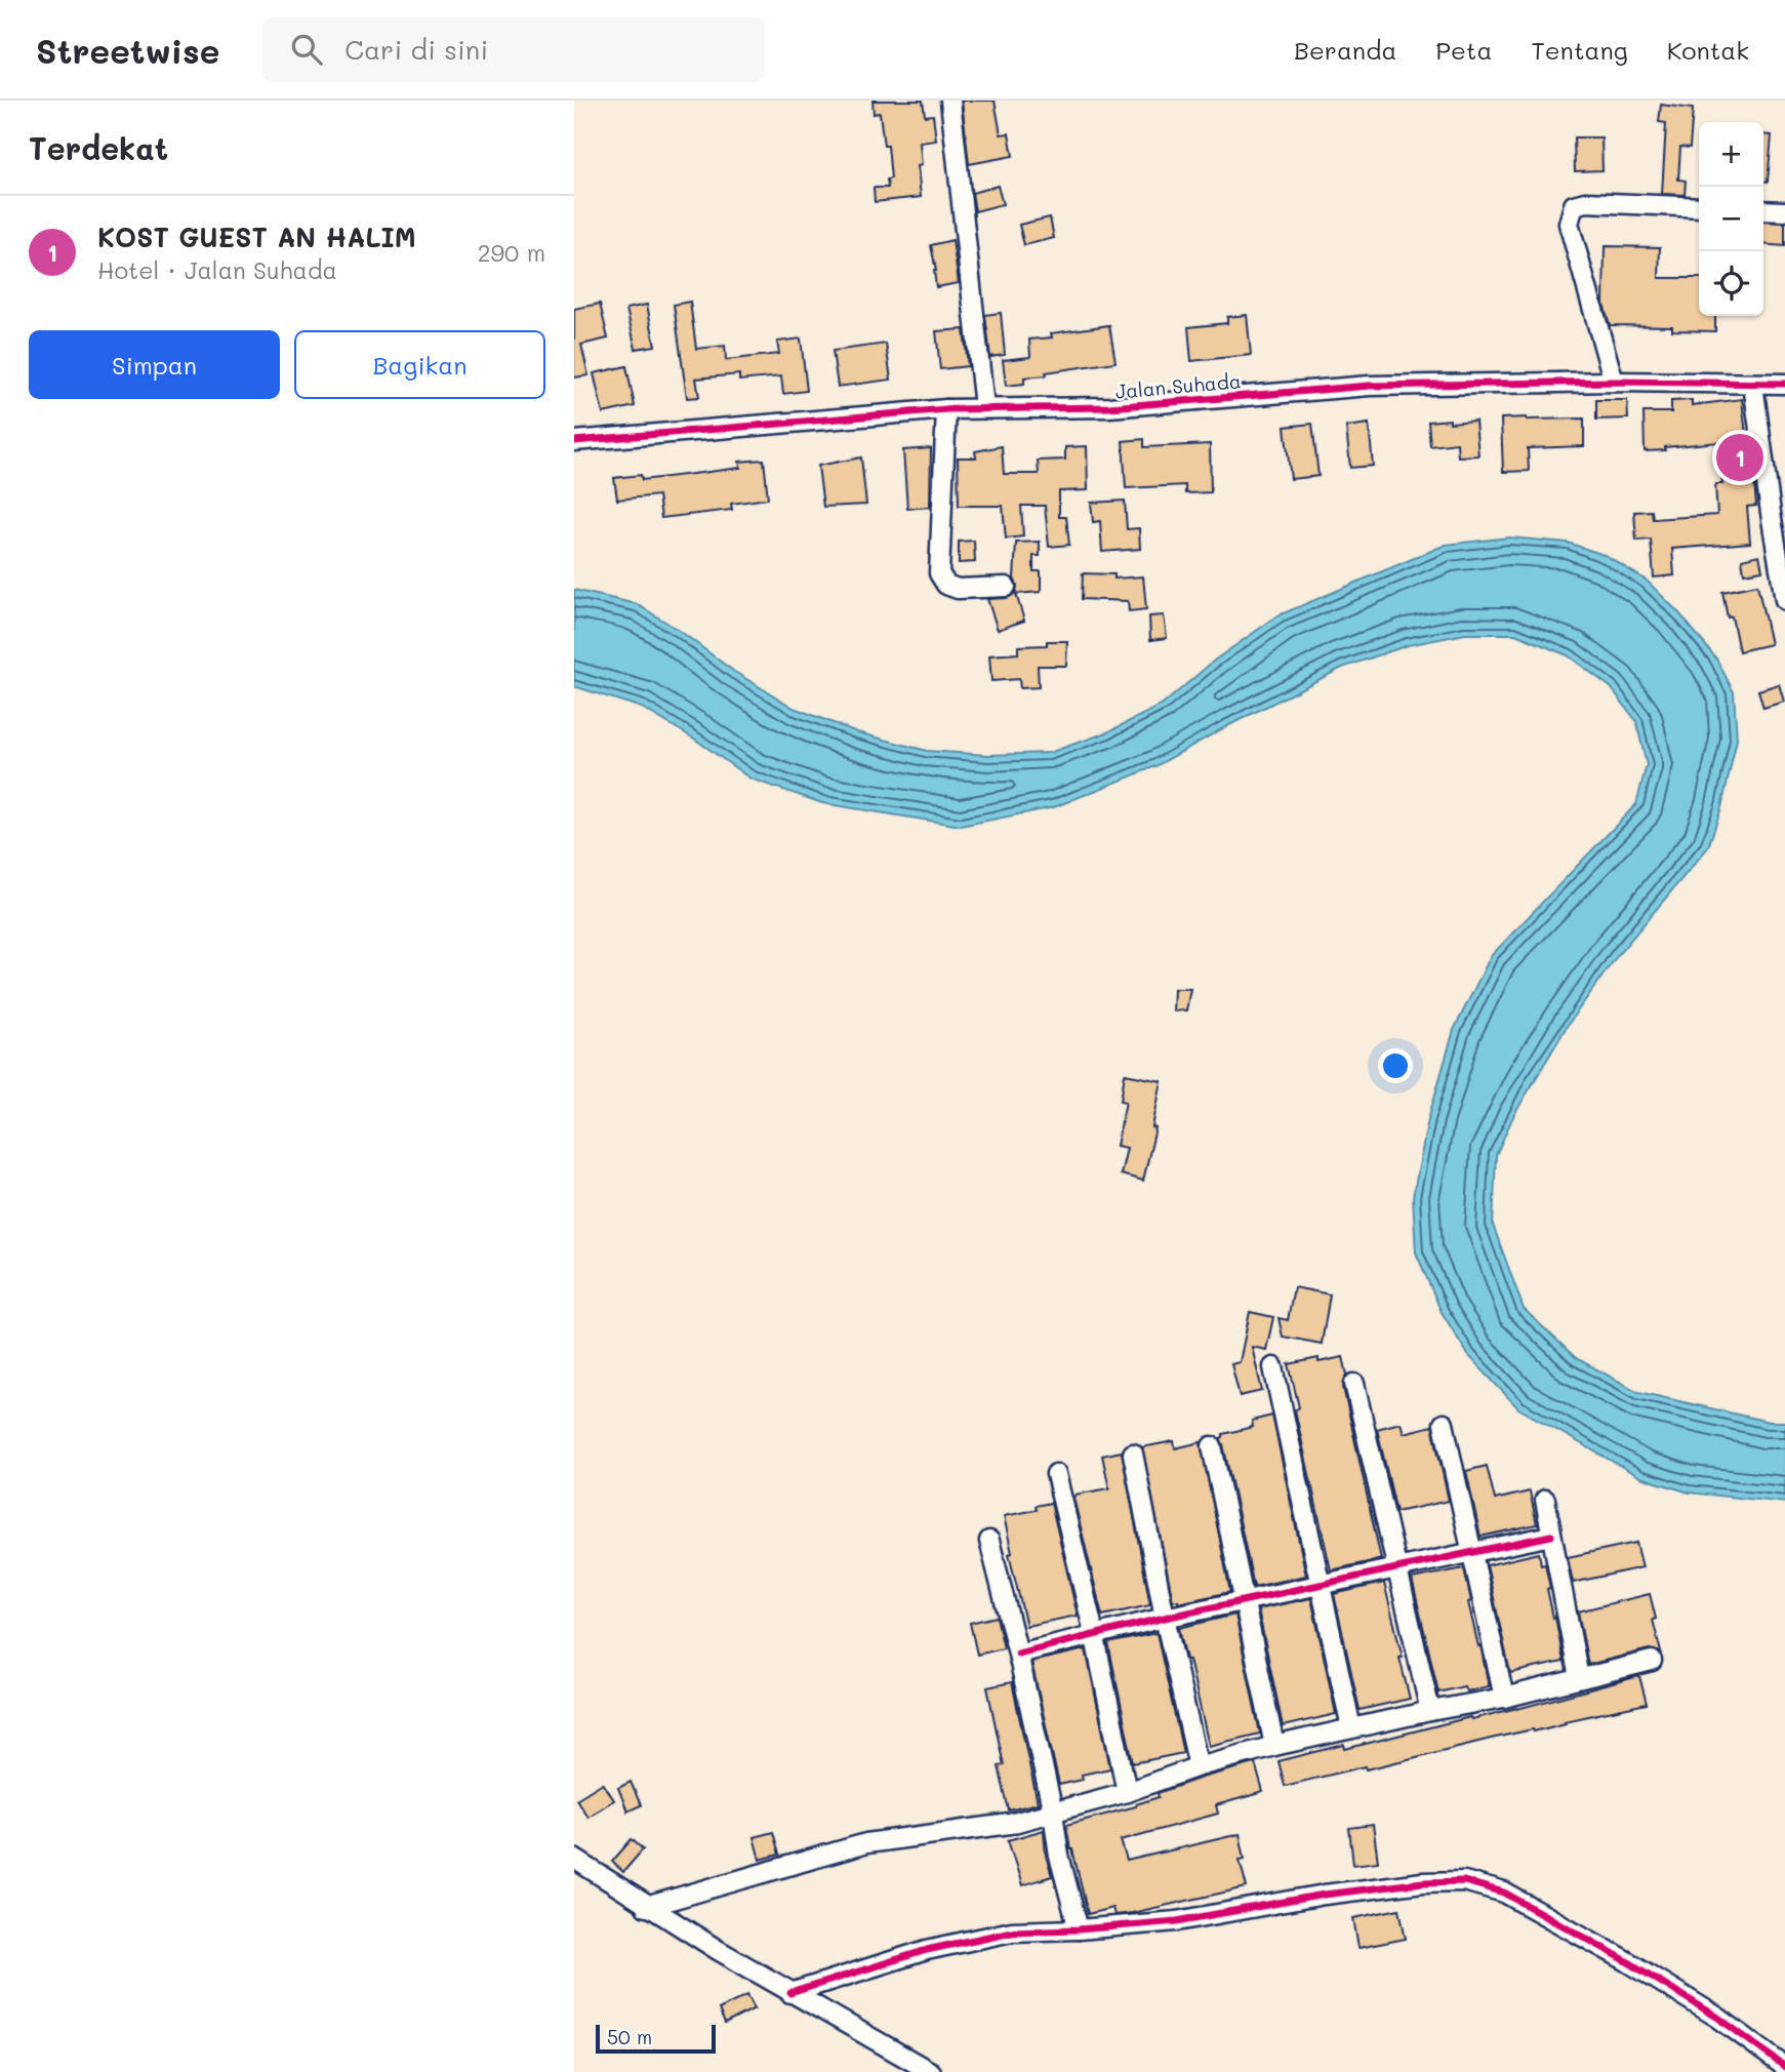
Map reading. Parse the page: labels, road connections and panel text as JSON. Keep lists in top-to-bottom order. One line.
{"streets":{"street":["Jalan Suhada"]},"scale_bar":"50 m","page":{"header":"Streetwise","search":"Cari di sini","nav":["Beranda","Peta","Tentang","Kontak"],"heading":"Terdekat","map_buttons":["+","−"],"list":[{"mark":"1","name":"KOST GUEST AN HALIM","note":"Hotel · Jalan Suhada","value":"290 m"}],"buttons":["Simpan","Bagikan"],"pins":"1","scale":"50 m"}}
